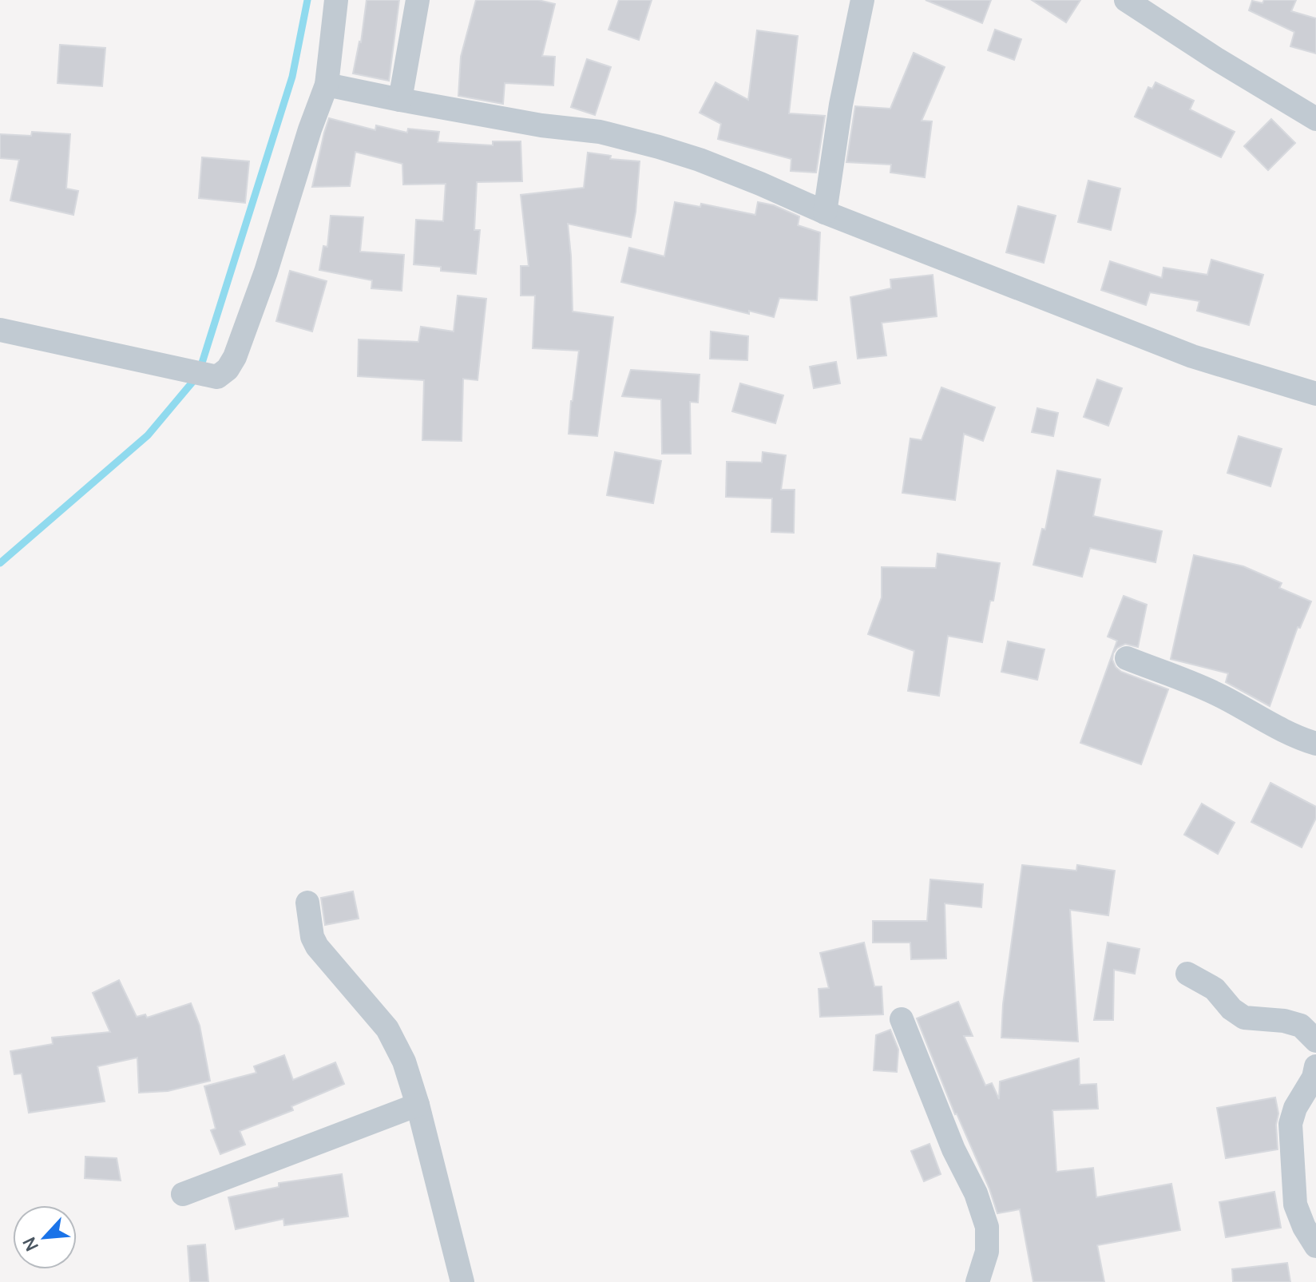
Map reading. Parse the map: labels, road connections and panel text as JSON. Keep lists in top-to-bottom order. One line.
{"north":"bottom left"}
